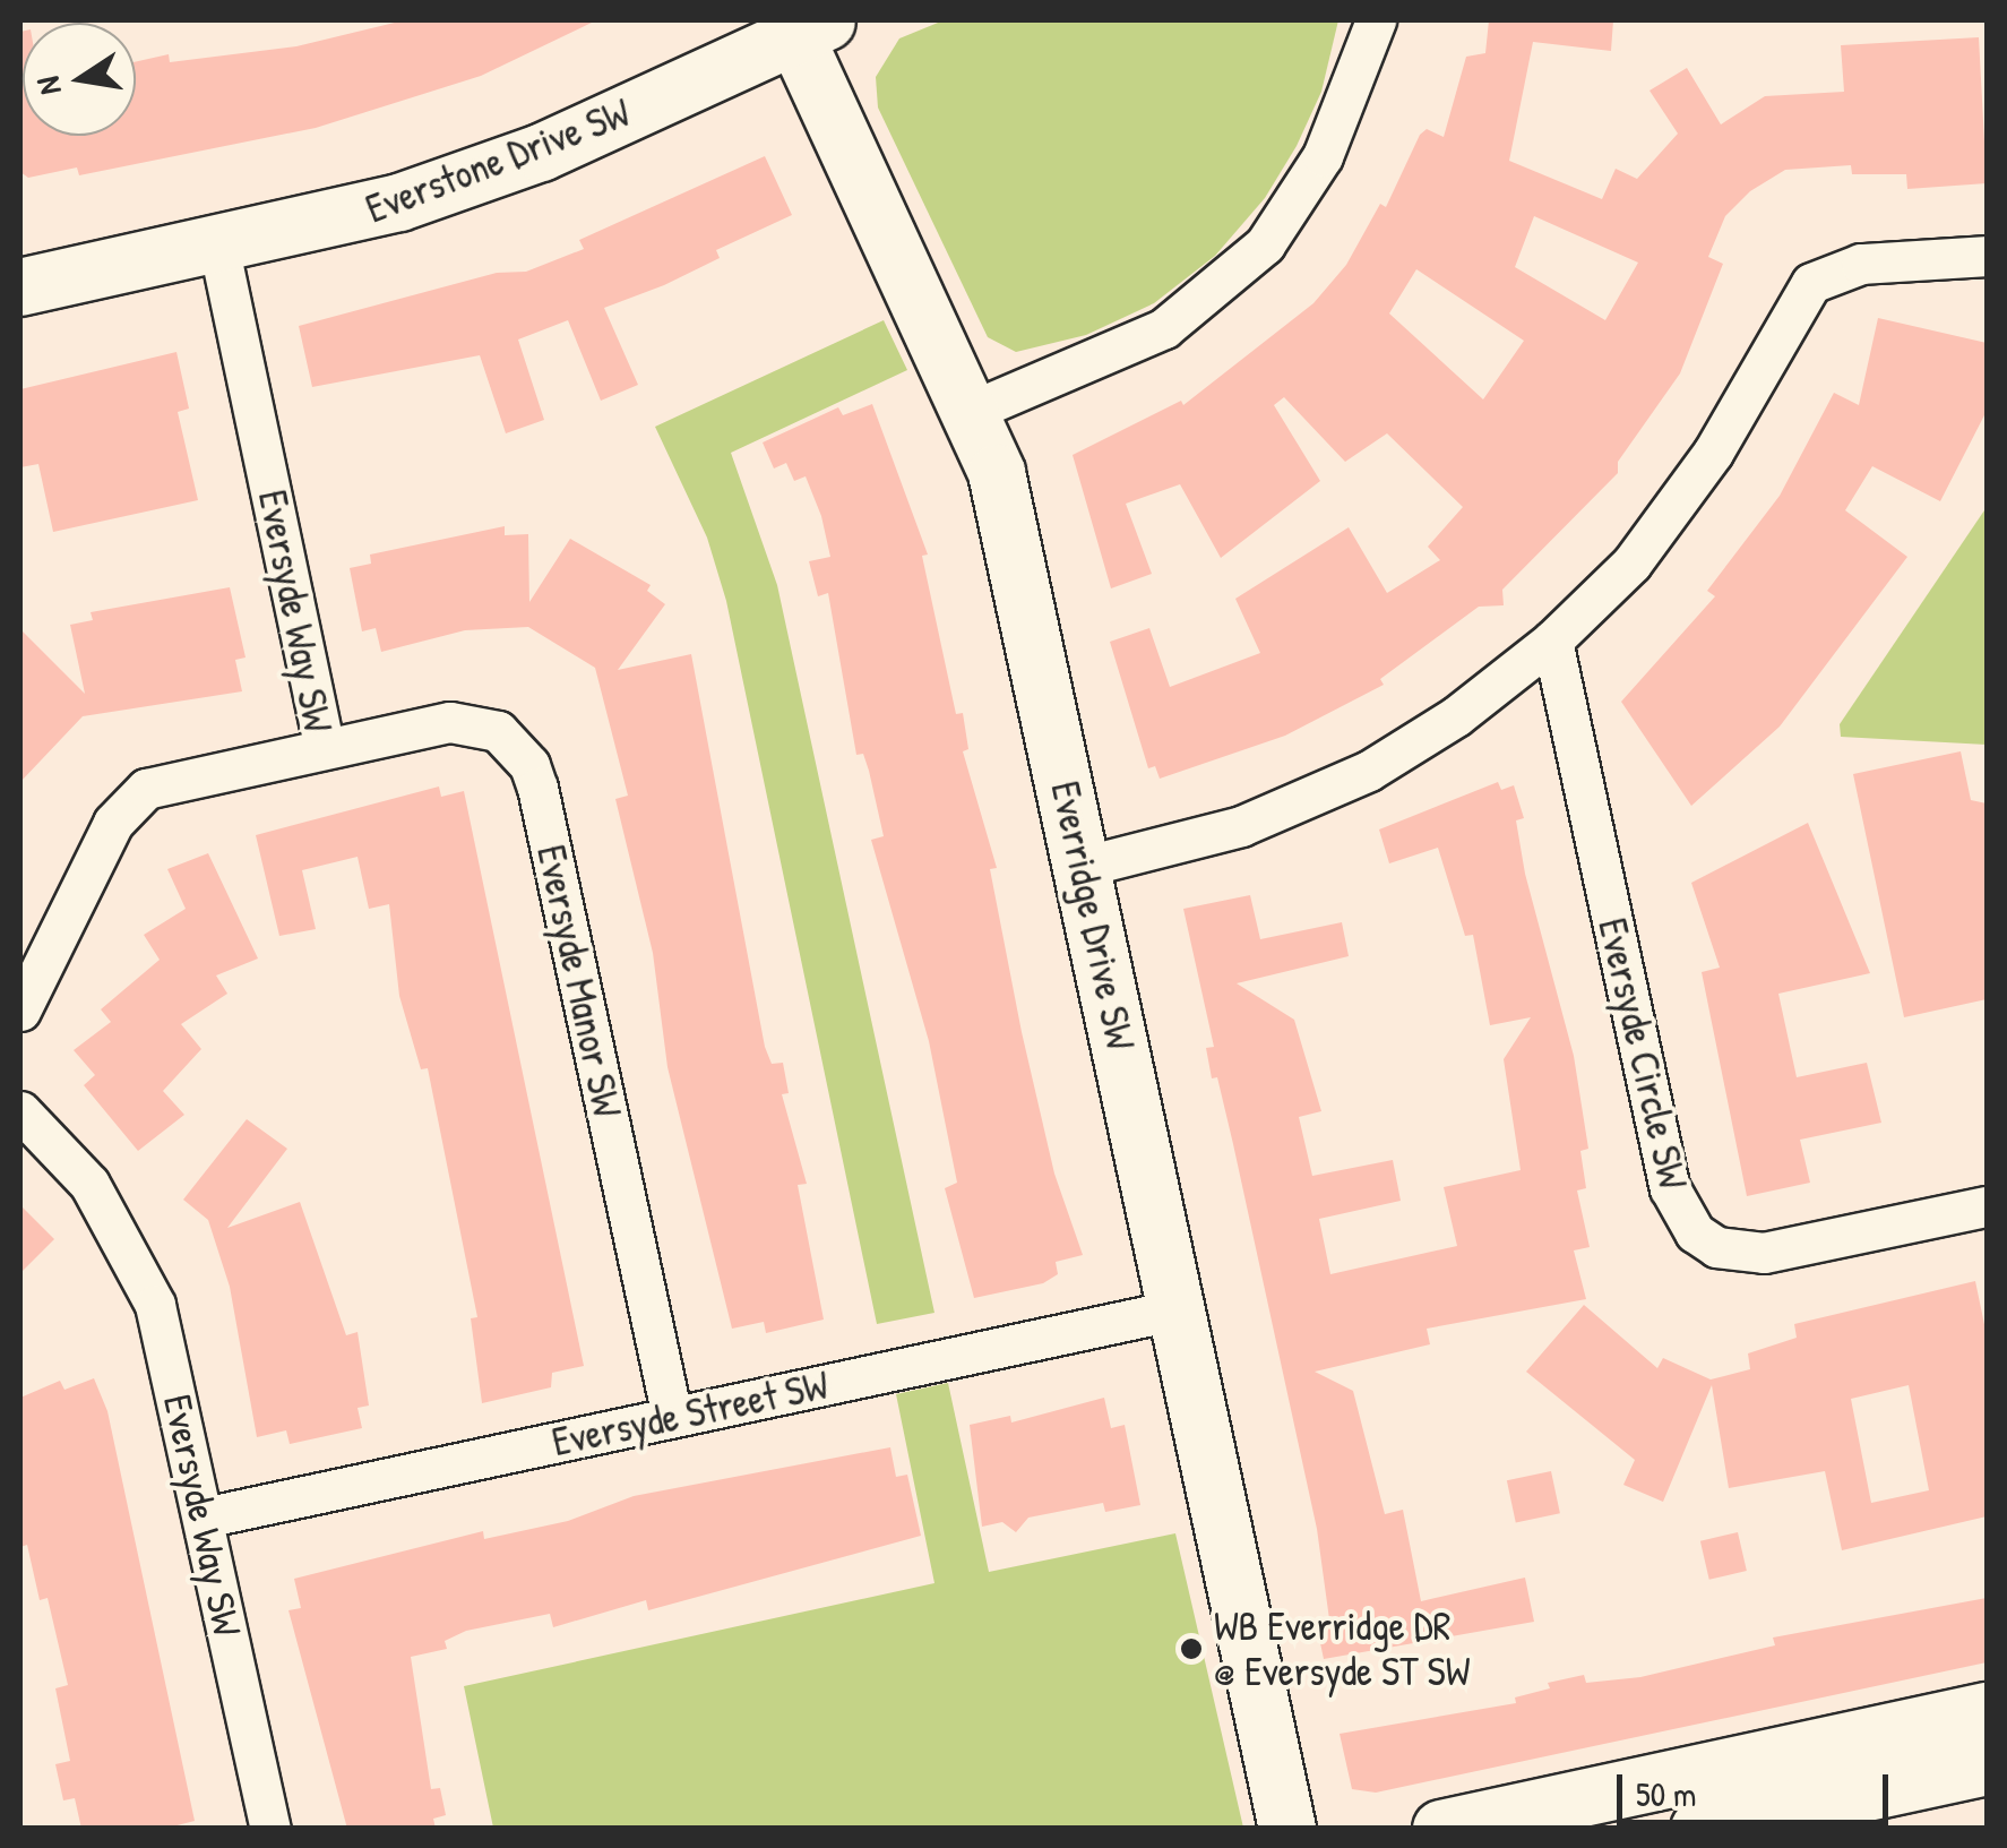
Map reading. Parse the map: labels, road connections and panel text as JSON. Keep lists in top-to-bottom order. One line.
{"streets":{"street":["Everstone Drive SW","Eversyde Way SW","Everridge Drive SW","Eversyde Manor SW","Eversyde Circle SW","Eversyde Street SW"]},"crossings":[["Everstone Drive SW","Eversyde Way SW"],["Everstone Drive SW","Everridge Drive SW"],["Eversyde Way SW","Eversyde Manor SW"],["Eversyde Way SW","Eversyde Street SW"],["Everridge Drive SW","Eversyde Street SW"],["Eversyde Manor SW","Eversyde Street SW"]],"places":["WB Everridge DR @ Eversyde ST SW"],"scale_bar":"50 m","north":"left"}
